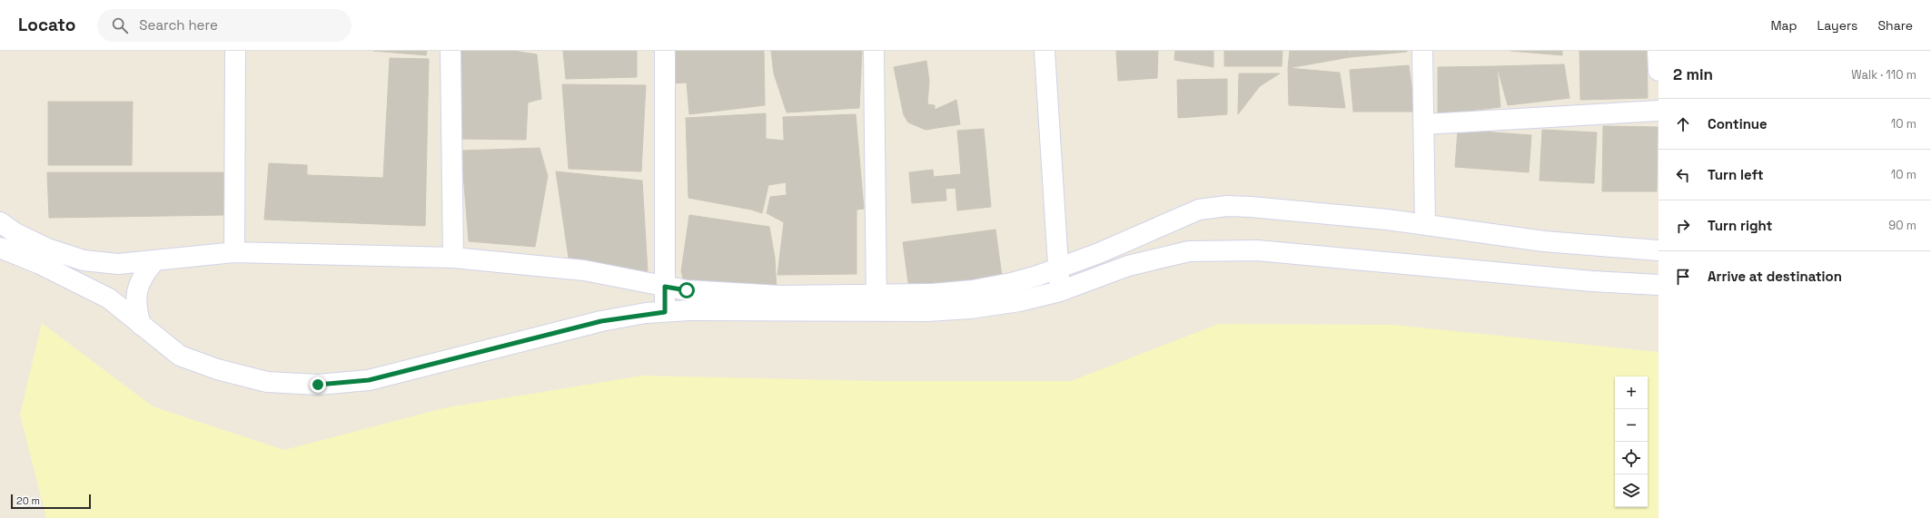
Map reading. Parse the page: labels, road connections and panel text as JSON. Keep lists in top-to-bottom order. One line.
{"scale_bar":"20 m","page":{"header":"Locato","search":"Search here","nav":["Map","Layers","Share"],"heading":["2 min","Walk · 110 m"],"list":[["Continue","10 m"],["Turn left","10 m"],["Turn right","90 m"],"Arrive at destination"],"map_buttons":["+","−"],"scale":"20 m"}}
